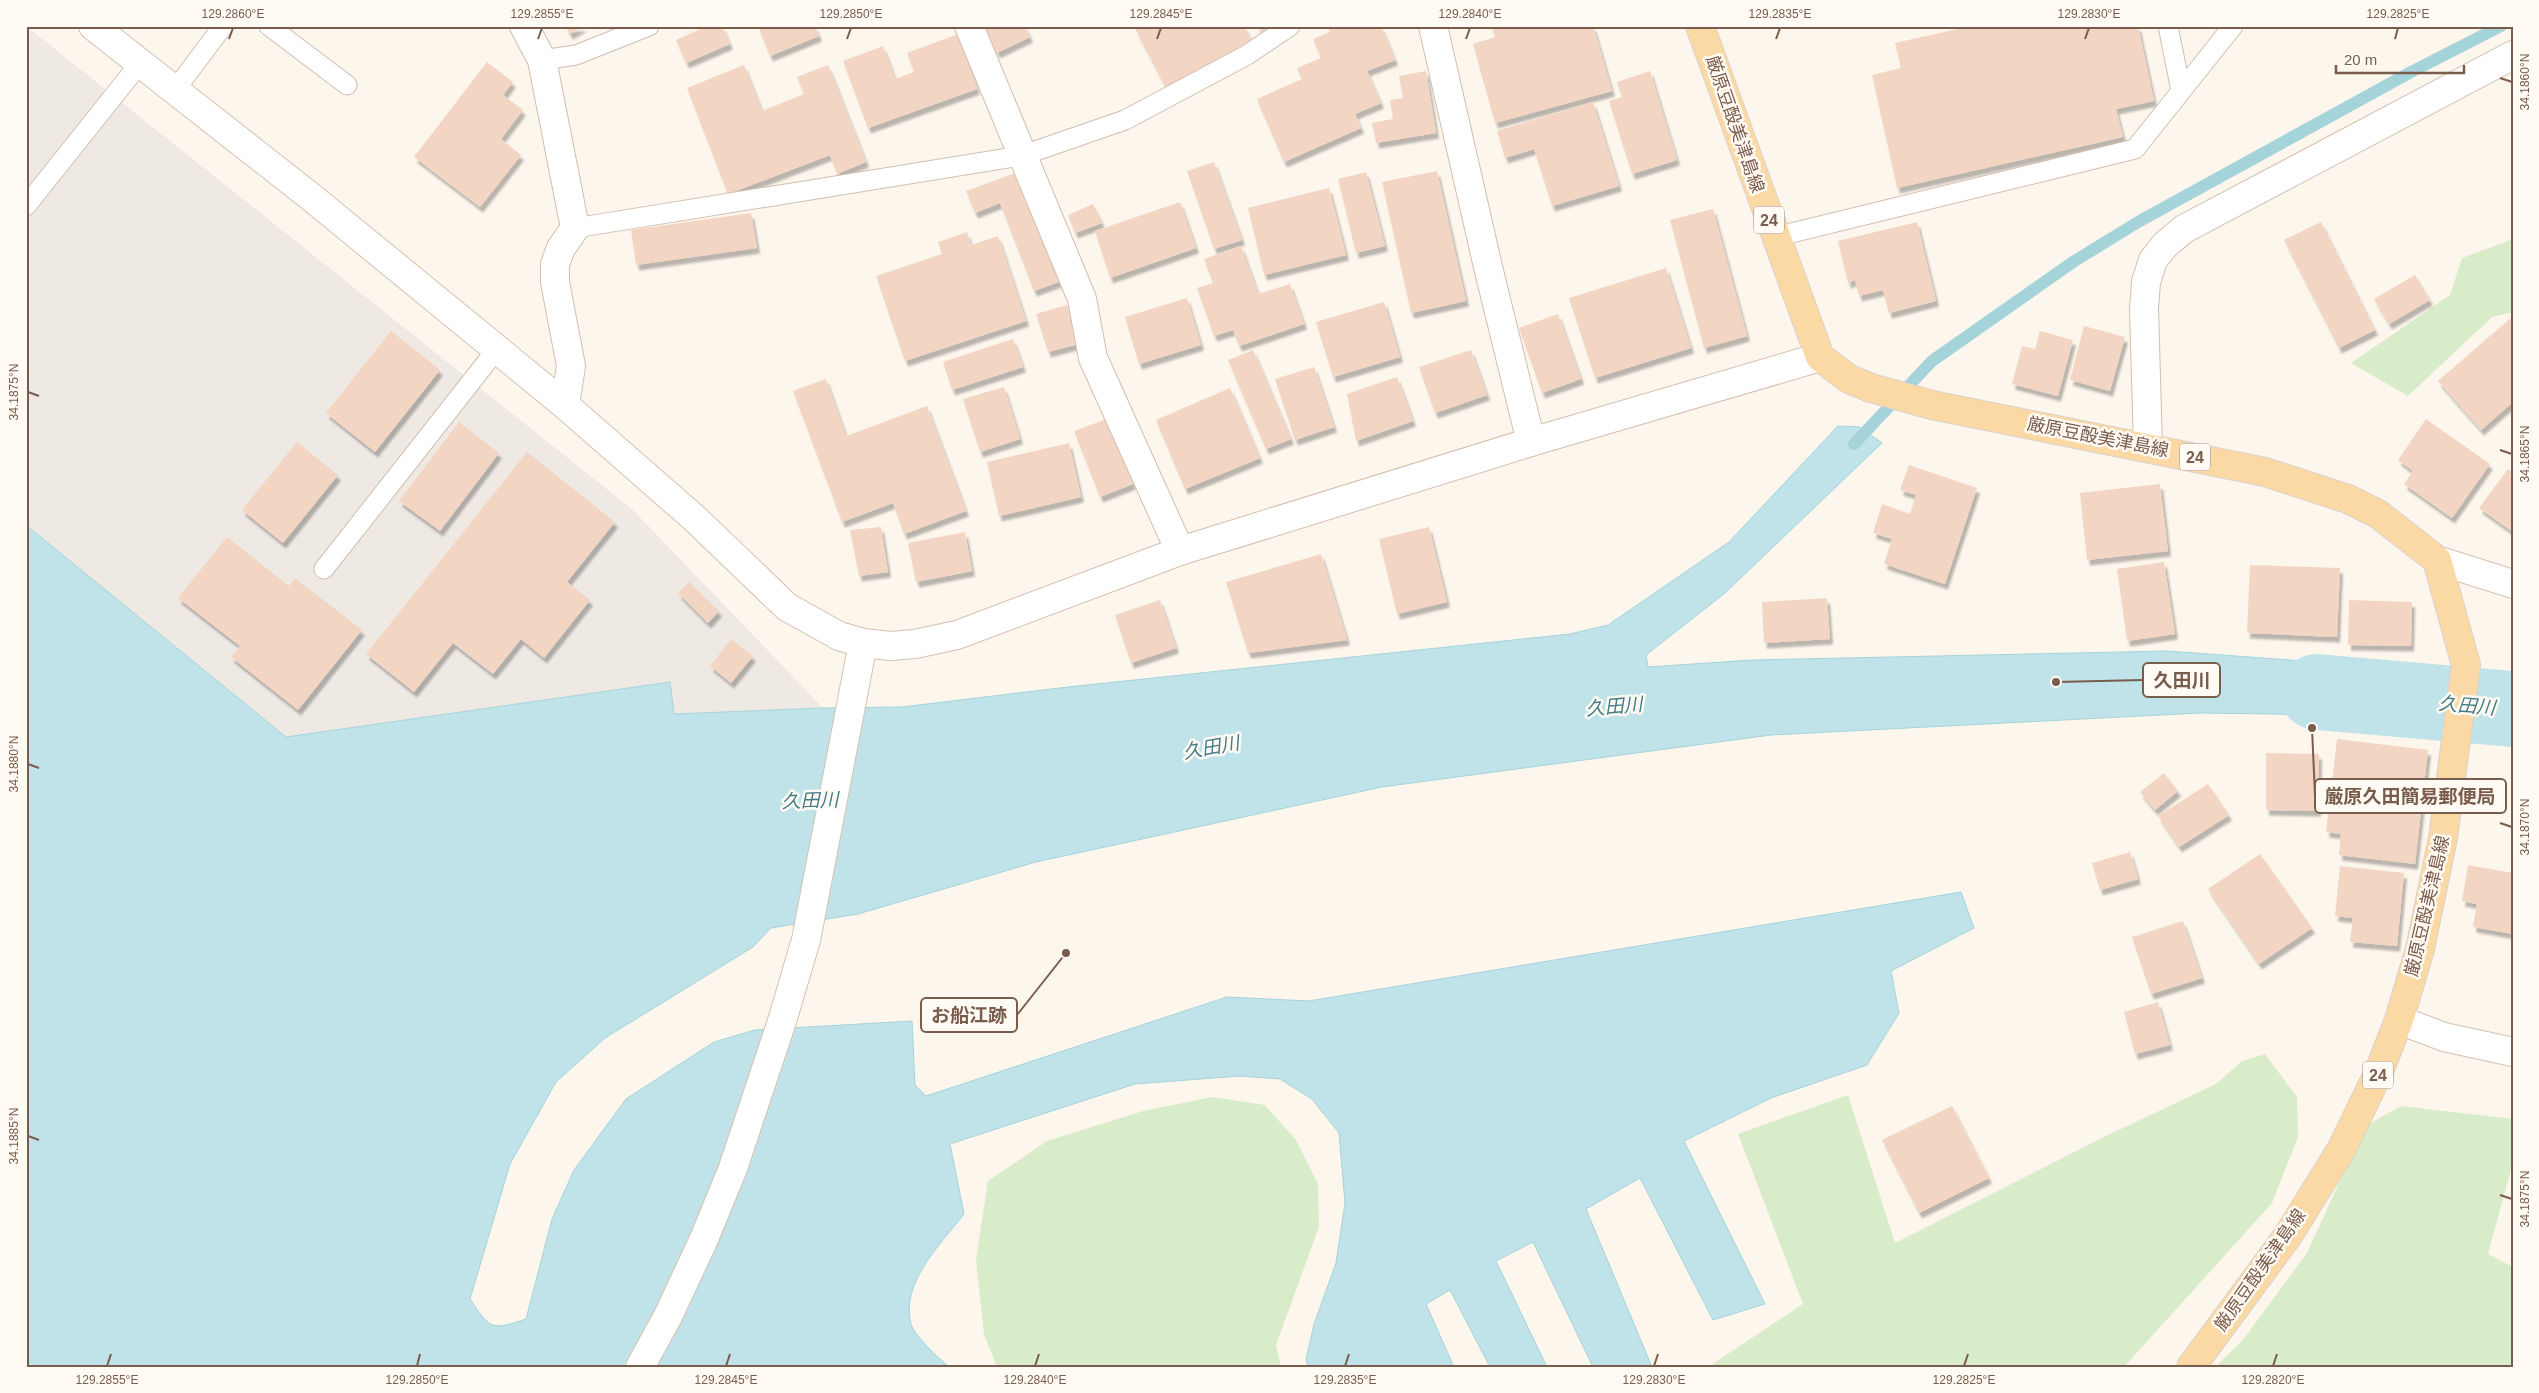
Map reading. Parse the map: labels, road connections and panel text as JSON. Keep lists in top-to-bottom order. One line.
{"streets":{"main road":["厳原豆酘美津島線","24"]},"water":["久田川"],"places":["久田川","厳原久田簡易郵便局","お船江跡"],"scale_bar":"20 m","coordinates":["129.2860°E","129.2855°E","129.2850°E","129.2845°E","129.2840°E","129.2835°E","129.2830°E","129.2825°E","34.1860°N","34.1875°N","34.1865°N","34.1880°N","34.1870°N","34.1885°N","129.2820°E"]}
